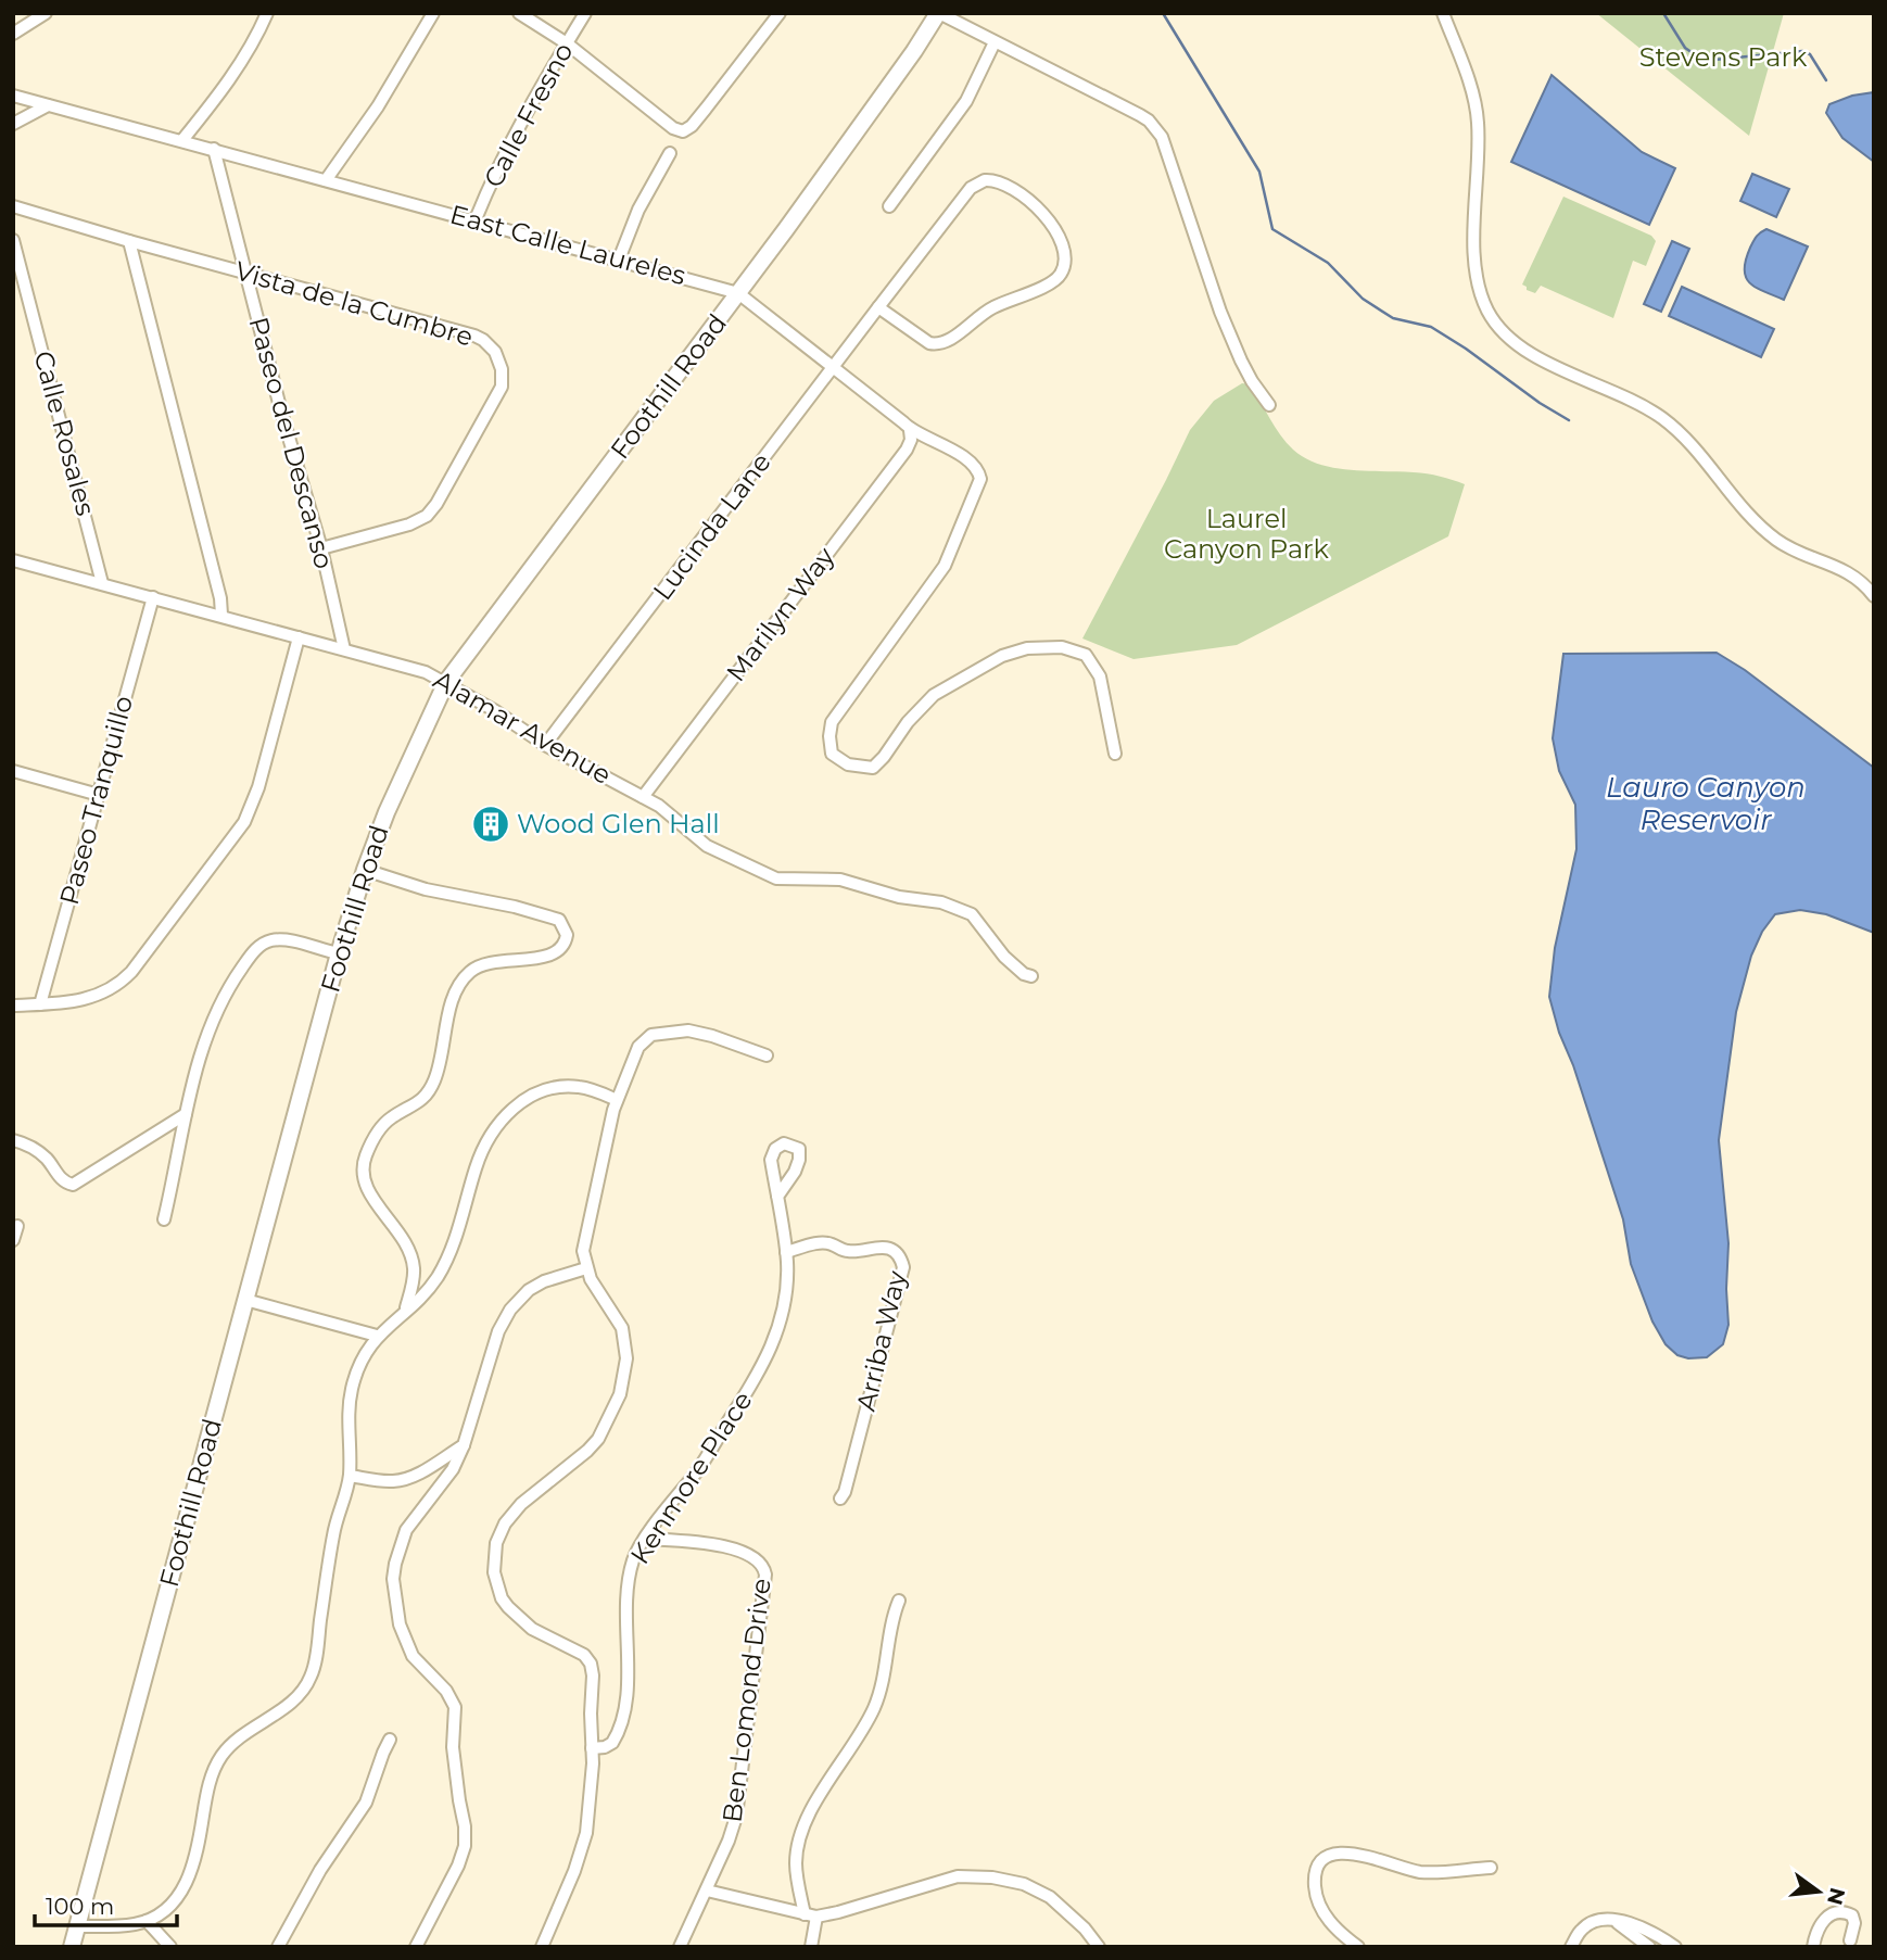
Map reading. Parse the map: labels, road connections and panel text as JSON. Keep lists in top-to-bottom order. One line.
{"streets":{"main road":["Foothill Road"],"street":["Calle Fresno","East Calle Laureles","Vista de la Cumbre","Calle Rosales","Paseo del Descanso","Lucinda Lane","Marilyn Way","Alamar Avenue","Paseo Tranquillo","Arriba Way","Kenmore Place","Ben Lomond Drive"]},"crossings":[["Calle Fresno","East Calle Laureles"],["East Calle Laureles","Foothill Road"],["East Calle Laureles","Paseo del Descanso"],["East Calle Laureles","Lucinda Lane"],["East Calle Laureles","Marilyn Way"],["Vista de la Cumbre","Paseo del Descanso"],["Foothill Road","Alamar Avenue"],["Calle Rosales","Alamar Avenue"],["Paseo del Descanso","Alamar Avenue"],["Lucinda Lane","Alamar Avenue"],["Marilyn Way","Alamar Avenue"],["Alamar Avenue","Paseo Tranquillo"],["Arriba Way","Kenmore Place"],["Kenmore Place","Ben Lomond Drive"]],"water":["Lauro Canyon Reservoir"],"parks":["Stevens Park","Laurel Canyon Park"],"places":{"building":["Wood Glen Hall"]},"scale_bar":"100 m","north":"right"}
